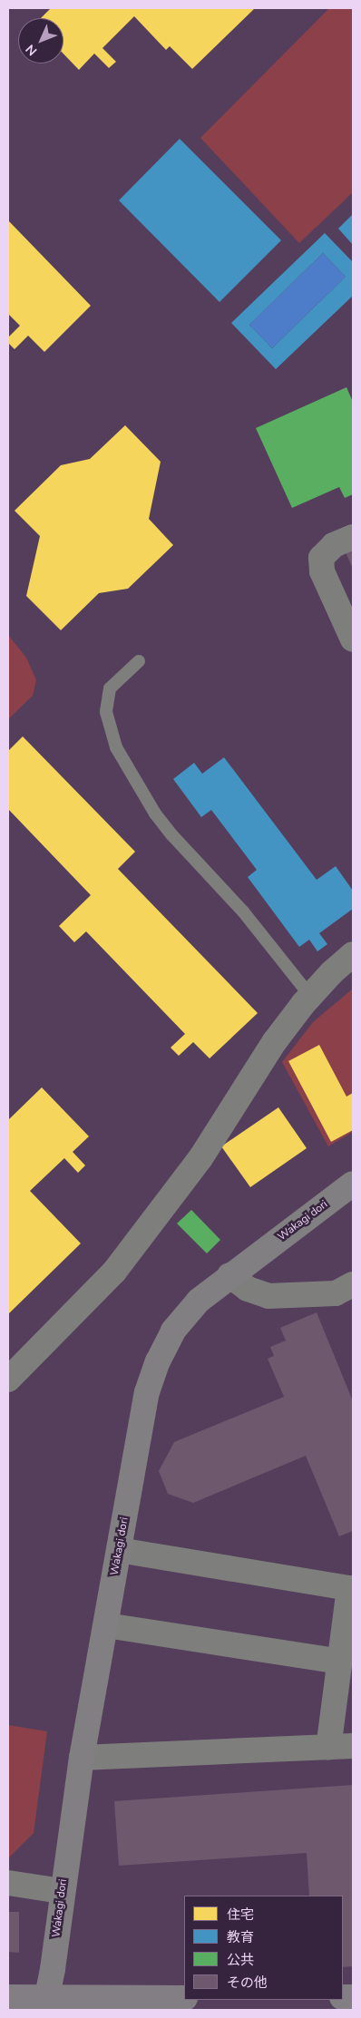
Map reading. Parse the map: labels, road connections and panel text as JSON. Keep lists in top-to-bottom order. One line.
{"streets":{"street":["Wakagi dori"]},"legend":["住宅","教育","公共","その他"],"north":"bottom left"}
